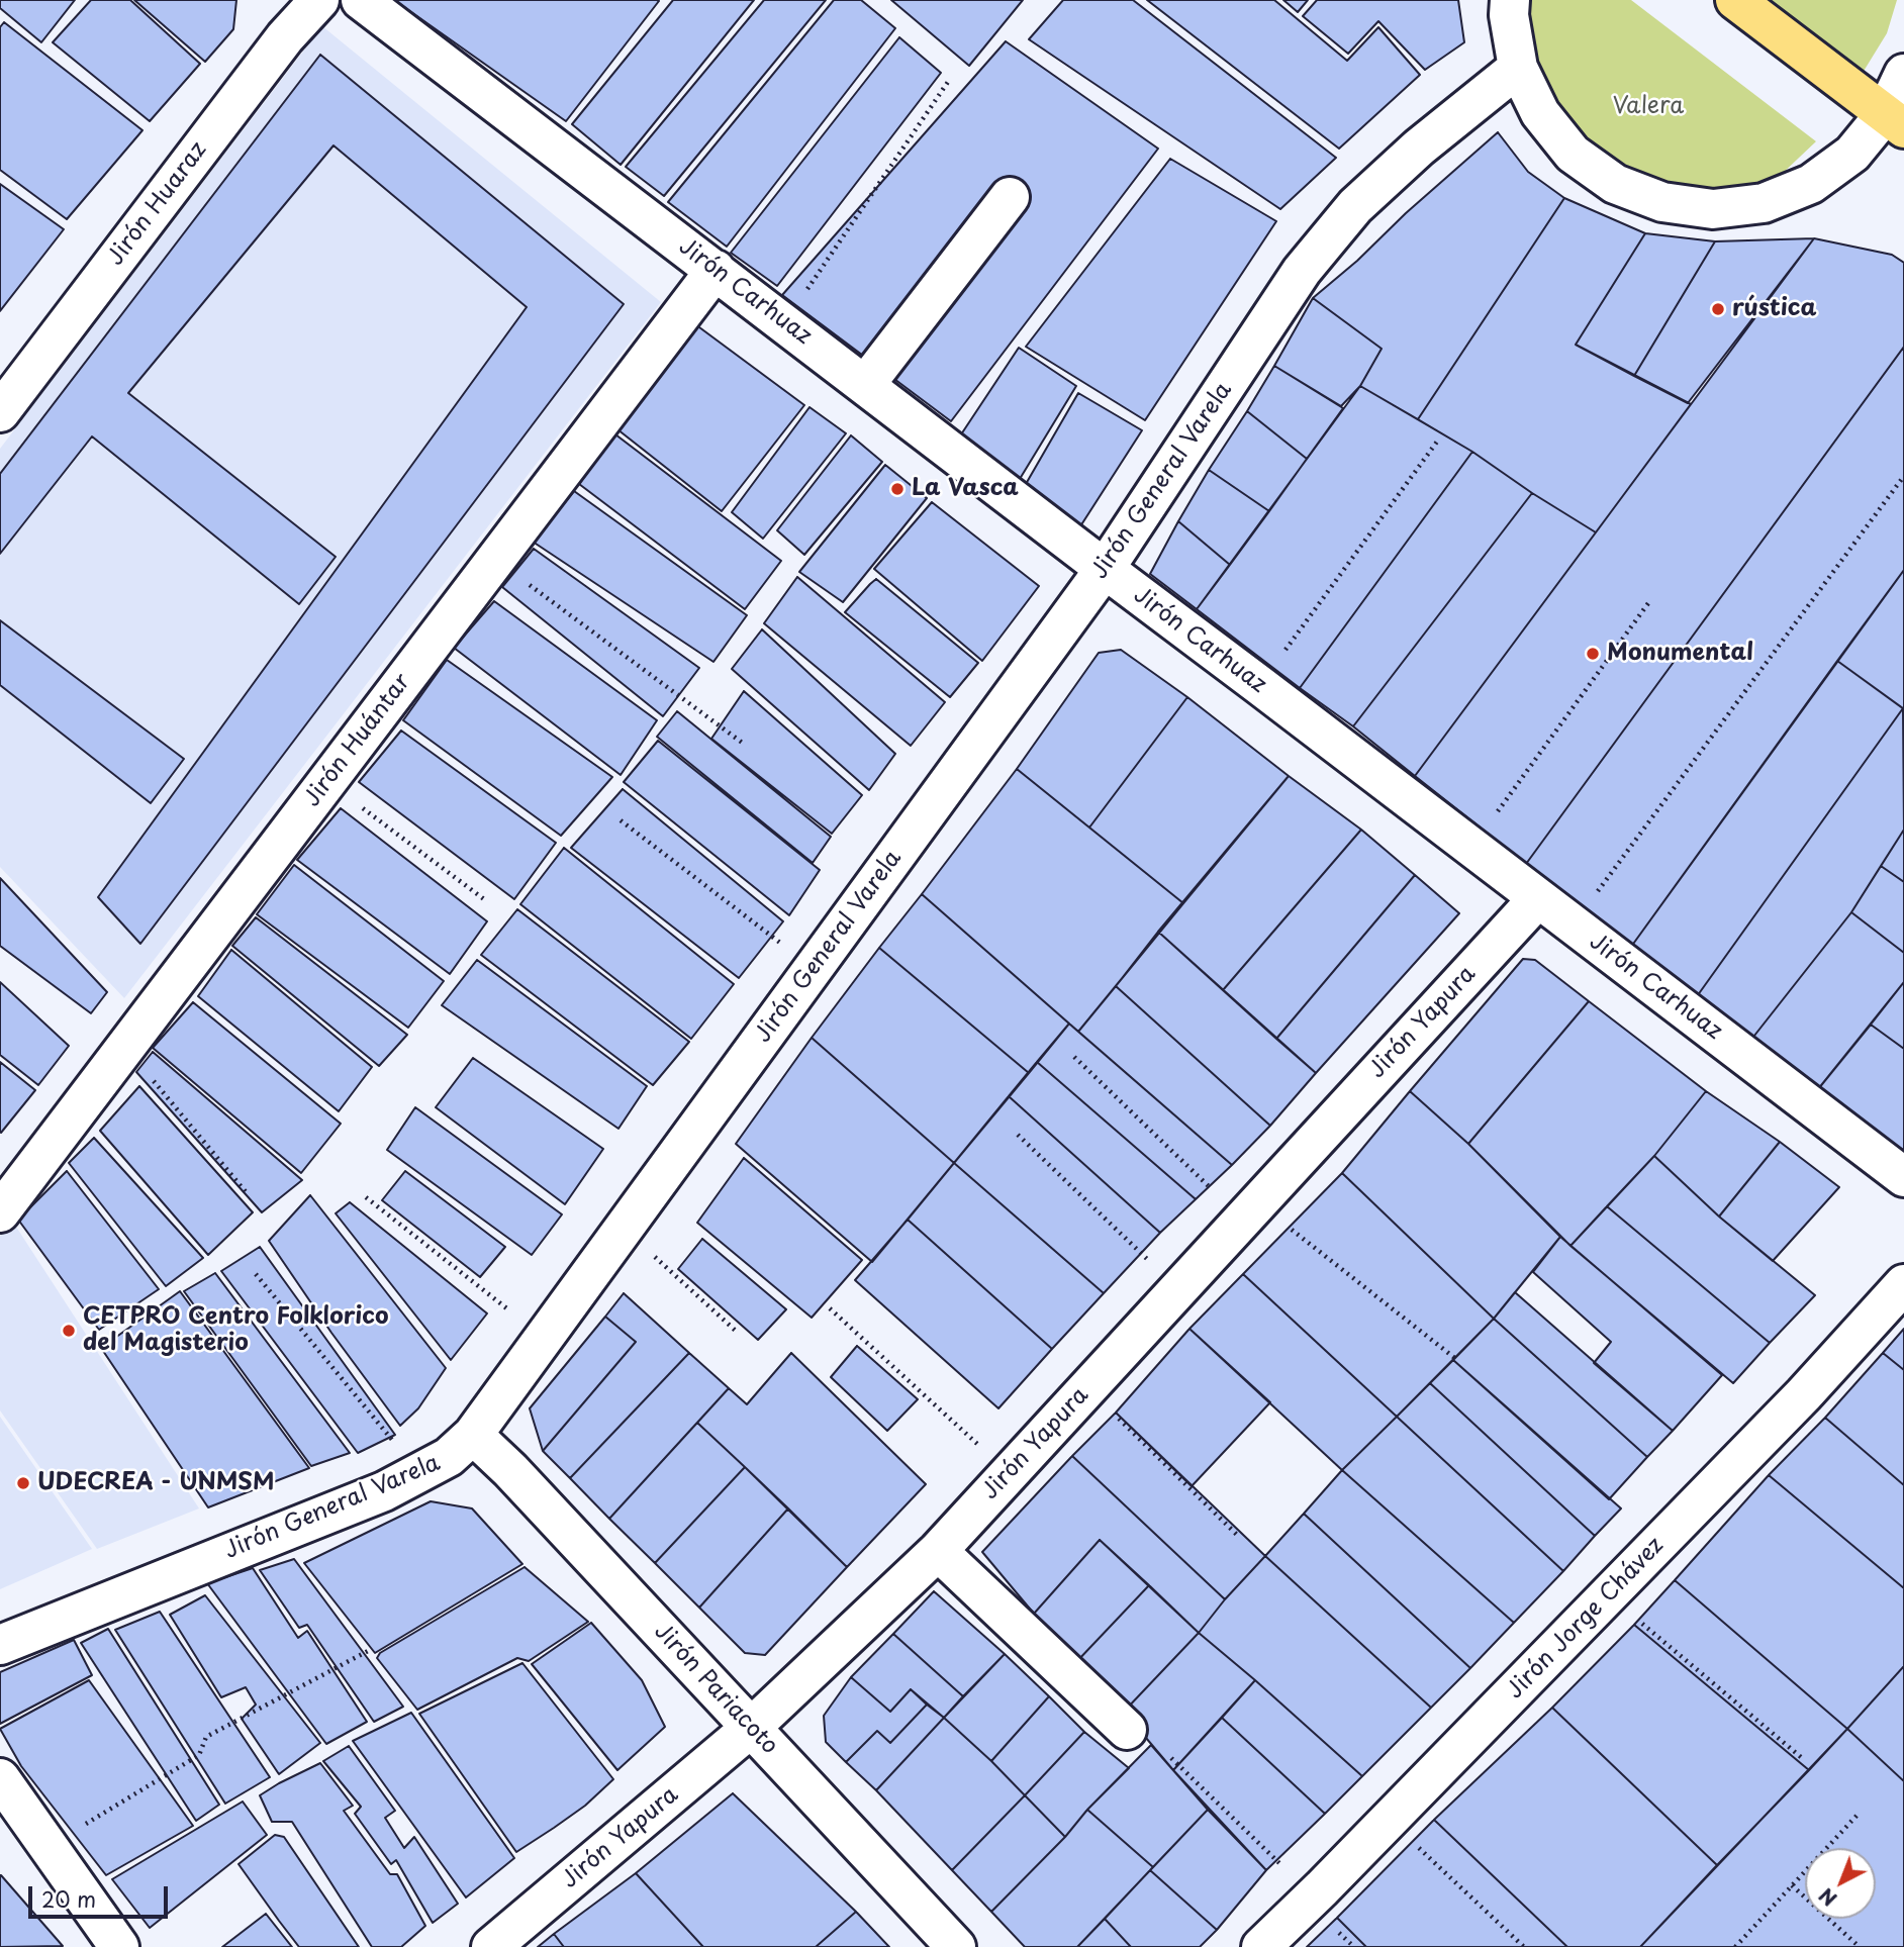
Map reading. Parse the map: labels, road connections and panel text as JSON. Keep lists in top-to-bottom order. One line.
{"streets":{"street":["Jirón Huaraz","Jirón Carhuaz","Jirón General Varela","Jirón Huántar","Jirón Yapura","Jirón Jorge Chávez","Jirón Pariacoto"]},"crossings":[["Jirón Carhuaz","Jirón General Varela"],["Jirón Carhuaz","Jirón Huántar"],["Jirón Carhuaz","Jirón Yapura"],["Jirón General Varela","Jirón Pariacoto"],["Jirón Yapura","Jirón Pariacoto"]],"parks":["Valera"],"places":["rústica","La Vasca","Monumental","CETPRO Centro Folklorico del Magisterio","UDECREA - UNMSM"],"scale_bar":"20 m","north":"bottom left"}
